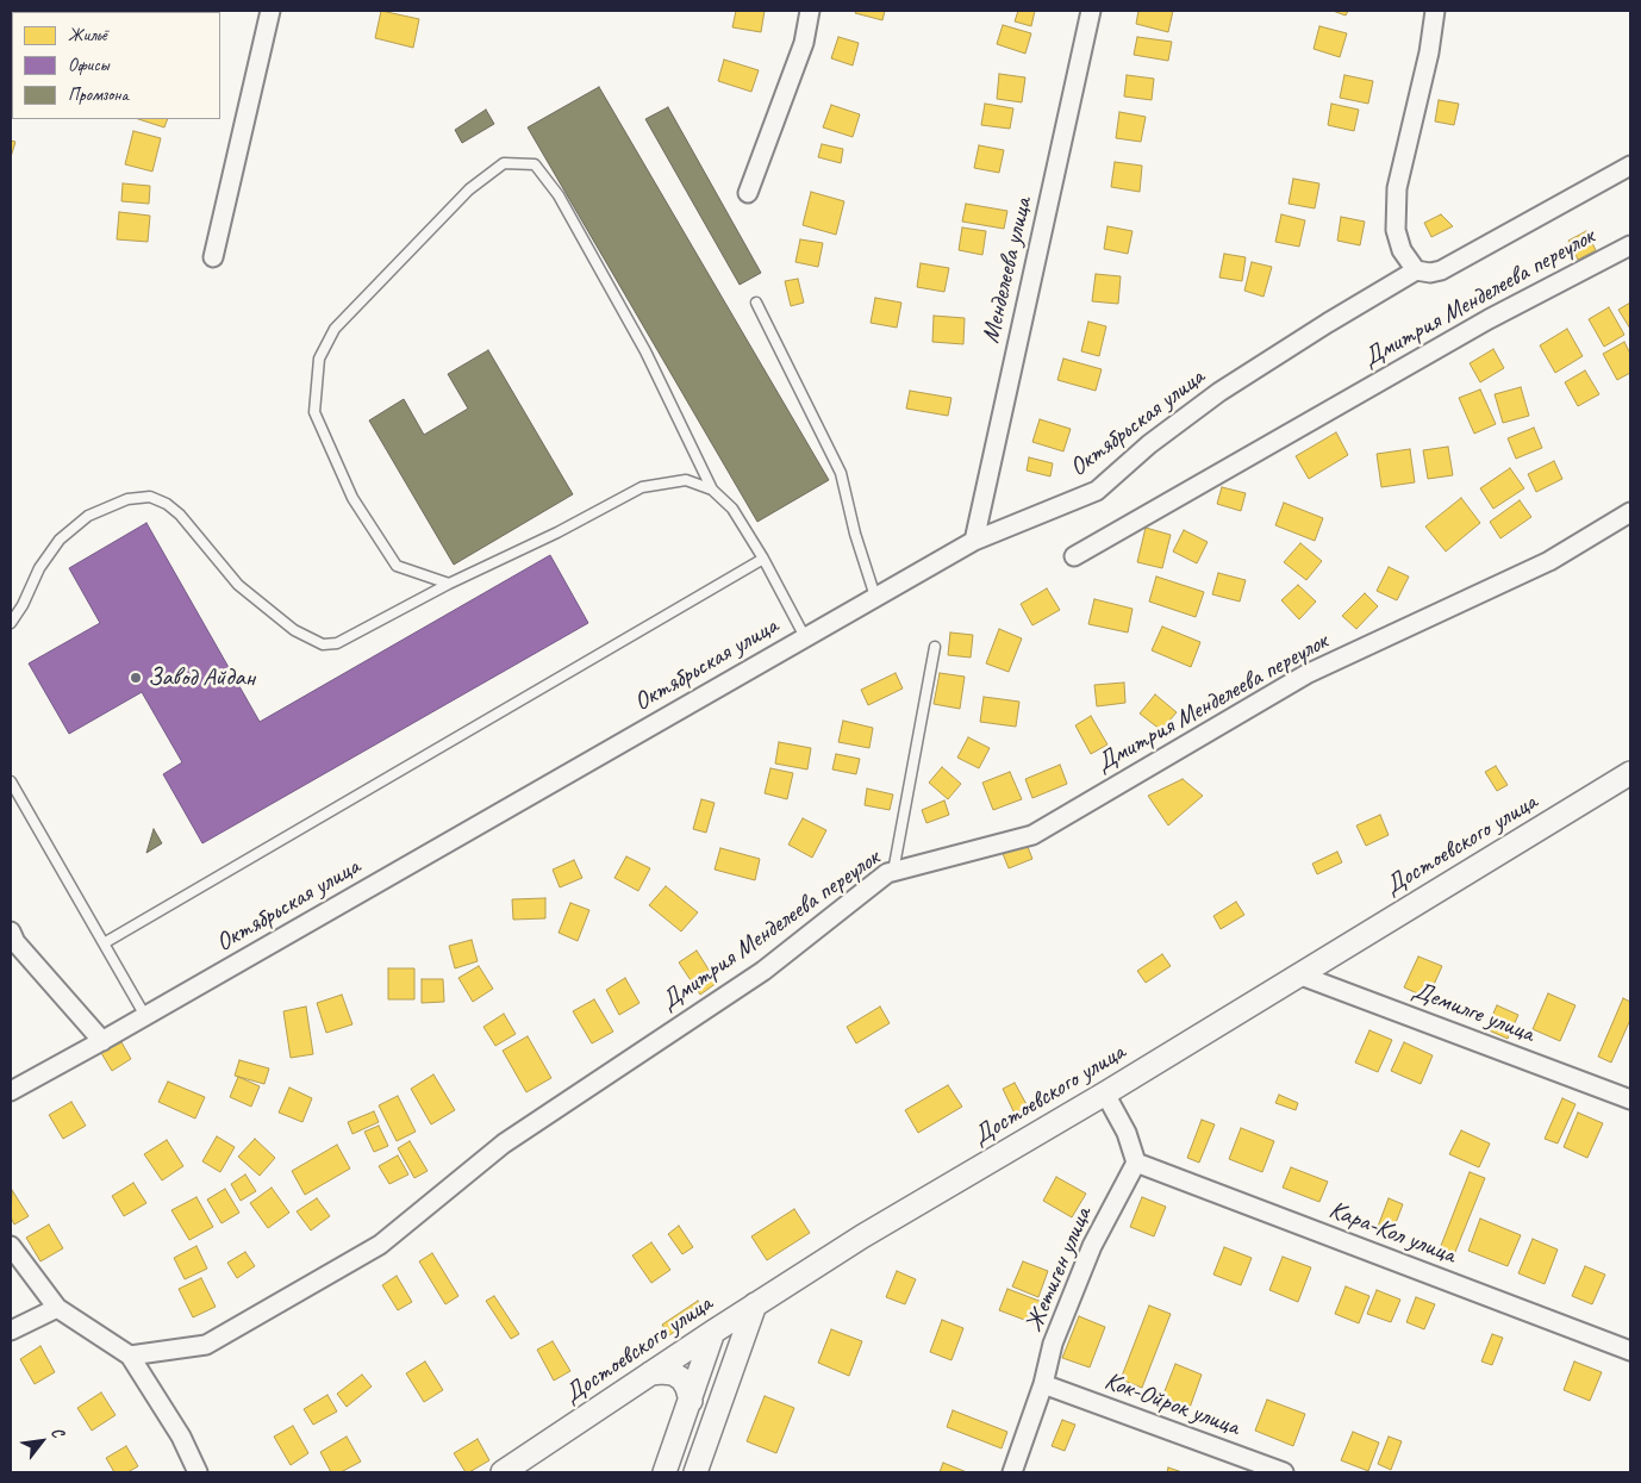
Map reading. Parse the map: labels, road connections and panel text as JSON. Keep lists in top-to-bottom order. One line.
{"streets":{"street":["Менделеева улица","Дмитрия Менделеева переулок","Октябрьская улица","Достоевского улица","Демилге улица","Кара-Кол улица","Жетиген улица","Кок-Ойрок улица"]},"crossings":[["Менделеева улица","Октябрьская улица"],["Дмитрия Менделеева переулок","Октябрьская улица"],["Достоевского улица","Демилге улица"],["Кара-Кол улица","Жетиген улица"],["Жетиген улица","Кок-Ойрок улица"]],"places":["Завод Айдан"],"legend":["Жильё","Офисы","Промзона"],"north":"top right"}
